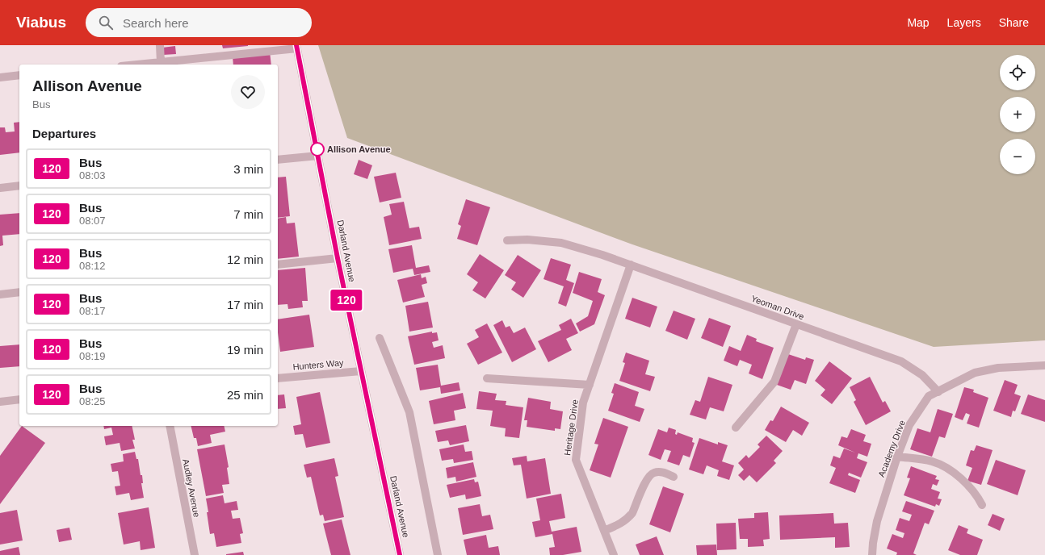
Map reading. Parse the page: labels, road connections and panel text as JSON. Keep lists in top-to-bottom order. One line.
{"streets":{"street":["Darland Avenue","Yeoman Drive","Hunters Way","Heritage Drive","Academy Drive","Audley Avenue"]},"crossings":[["Darland Avenue","Hunters Way"],["Yeoman Drive","Heritage Drive"],["Yeoman Drive","Academy Drive"]],"places":["Allison Avenue"],"lines":["bus line 120"],"page":{"header":"Viabus","search":"Search here","nav":["Map","Layers","Share"],"on_map":"120","map_buttons":["+","−"],"heading":[["Allison Avenue","Bus"],"Departures"],"list":[{"mark":"120","name":"Bus","note":"08:03","value":"3 min"},{"mark":"120","name":"Bus","note":"08:07","value":"7 min"},{"mark":"120","name":"Bus","note":"08:12","value":"12 min"},{"mark":"120","name":"Bus","note":"08:17","value":"17 min"},{"mark":"120","name":"Bus","note":"08:19","value":"19 min"},{"mark":"120","name":"Bus","note":"08:25","value":"25 min"}]}}
